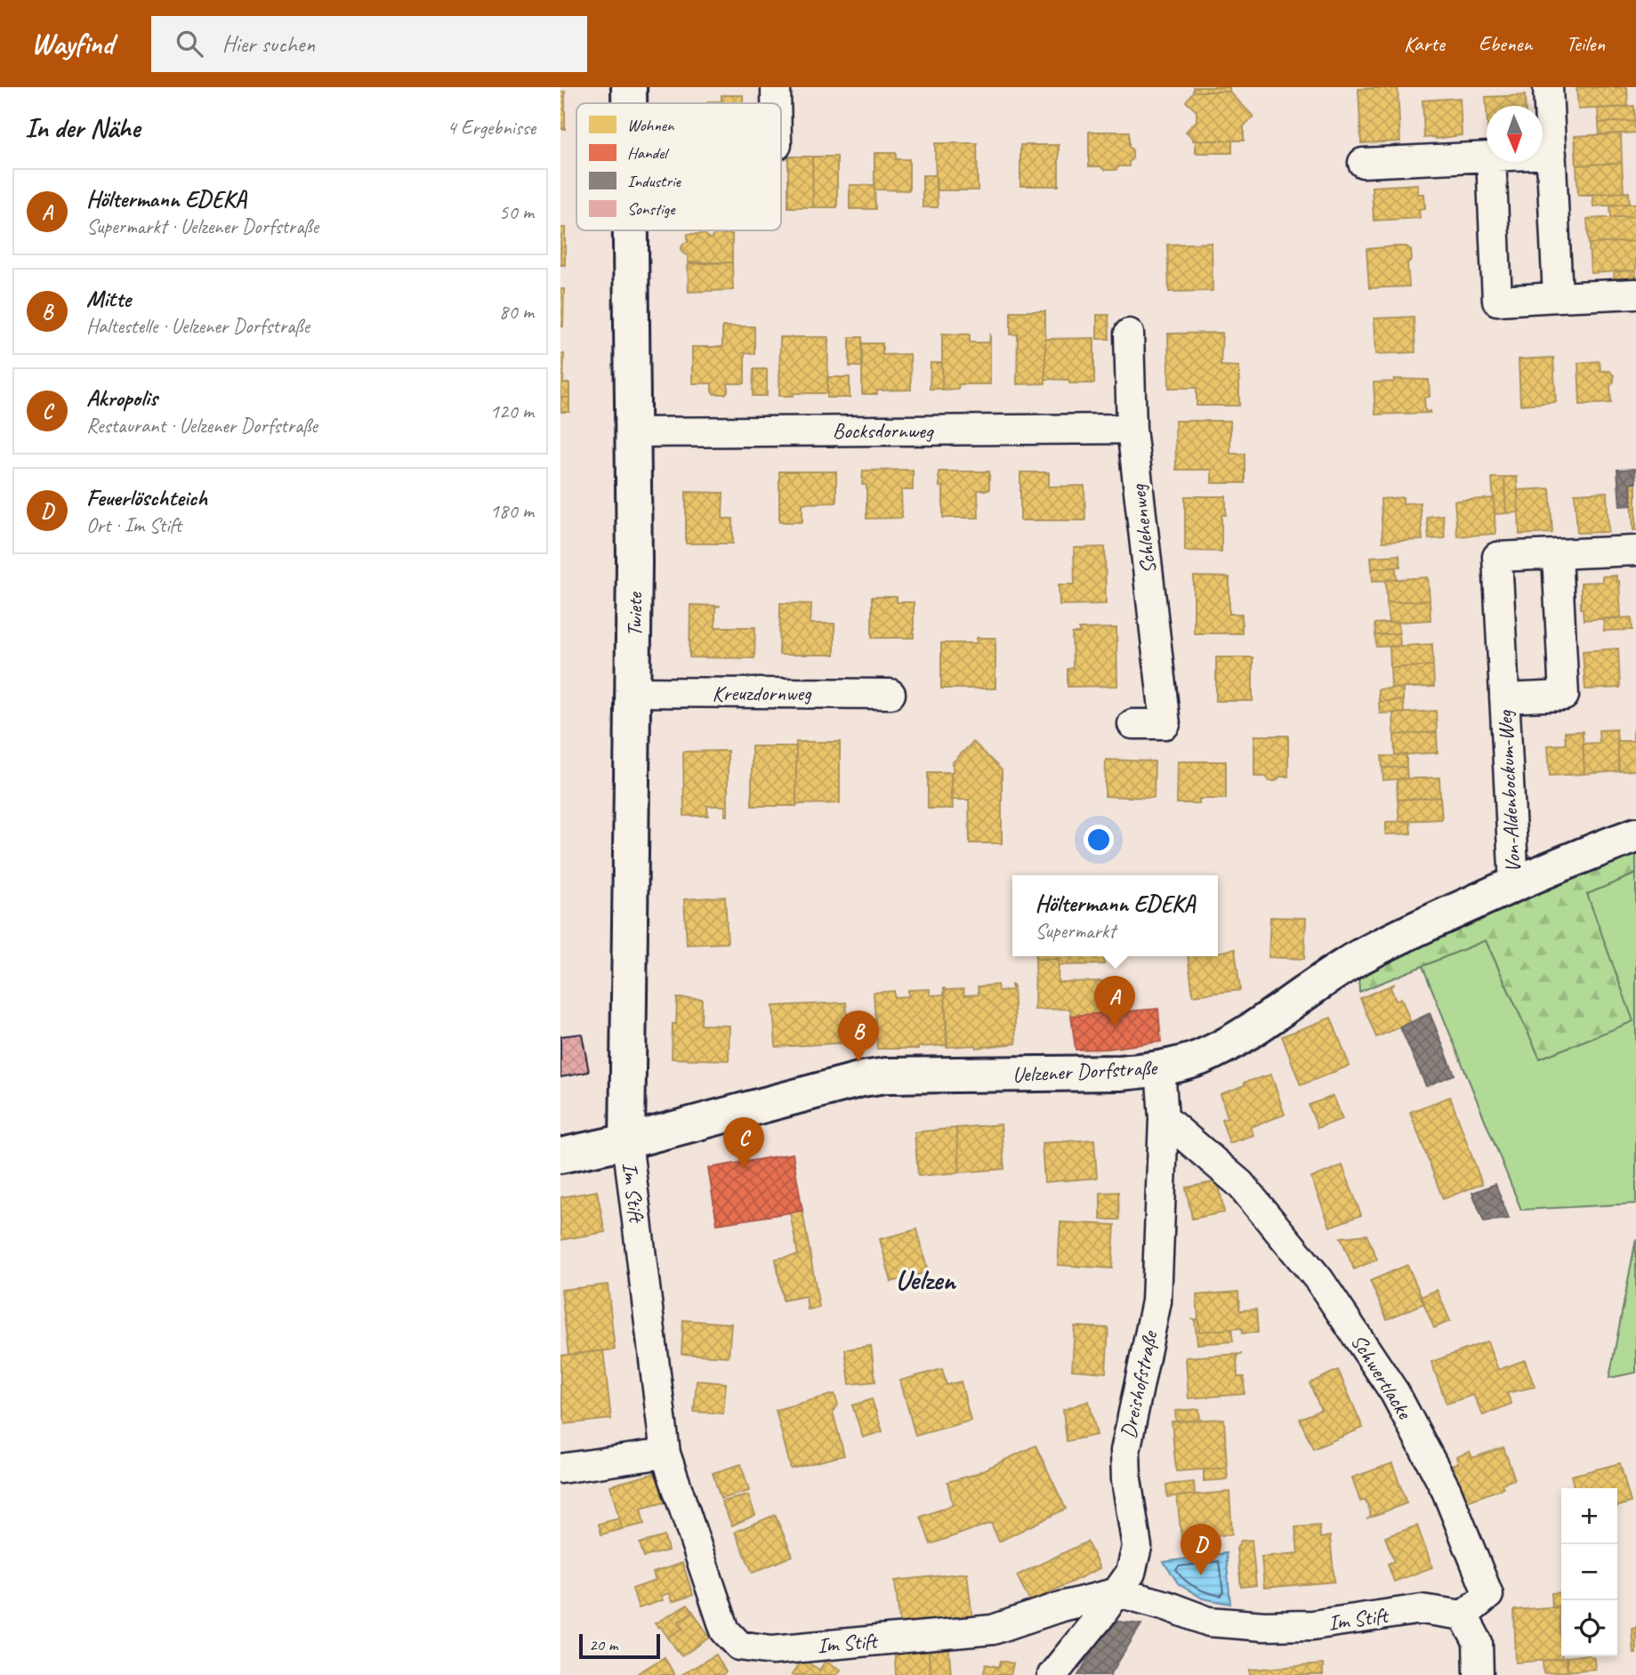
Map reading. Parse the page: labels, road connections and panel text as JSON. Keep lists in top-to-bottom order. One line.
{"streets":{"street":["Bocksdornweg","Schlehenweg","Twiete","Kreuzdornweg","Von-Aldenbockum-Weg","Uelzener Dorfstraße","Im Stift","Schwertlacke","Dreishofstraße"]},"crossings":[["Bocksdornweg","Schlehenweg"],["Bocksdornweg","Twiete"],["Twiete","Kreuzdornweg"],["Twiete","Uelzener Dorfstraße"],["Twiete","Im Stift"],["Von-Aldenbockum-Weg","Uelzener Dorfstraße"],["Uelzener Dorfstraße","Im Stift"],["Uelzener Dorfstraße","Dreishofstraße"],["Im Stift","Schwertlacke"],["Im Stift","Dreishofstraße"],["Schwertlacke","Dreishofstraße"]],"districts":["Uelzen"],"legend":["Wohnen","Handel","Industrie","Sonstige"],"scale_bar":"20 m","north":"bottom","page":{"header":"Wayfind","search":"Hier suchen","nav":["Karte","Ebenen","Teilen"],"heading":["In der Nähe","4 Ergebnisse"],"list":[{"mark":"A","name":"Höltermann EDEKA","note":"Supermarkt · Uelzener Dorfstraße","value":"50 m"},{"mark":"B","name":"Mitte","note":"Haltestelle · Uelzener Dorfstraße","value":"80 m"},{"mark":"C","name":"Akropolis","note":"Restaurant · Uelzener Dorfstraße","value":"120 m"},{"mark":"D","name":"Feuerlöschteich","note":"Ort · Im Stift","value":"180 m"}],"popup":["Höltermann EDEKA","Supermarkt"],"pins":["A","B","C","D"],"map_buttons":["+","−"],"scale":"20 m"}}
